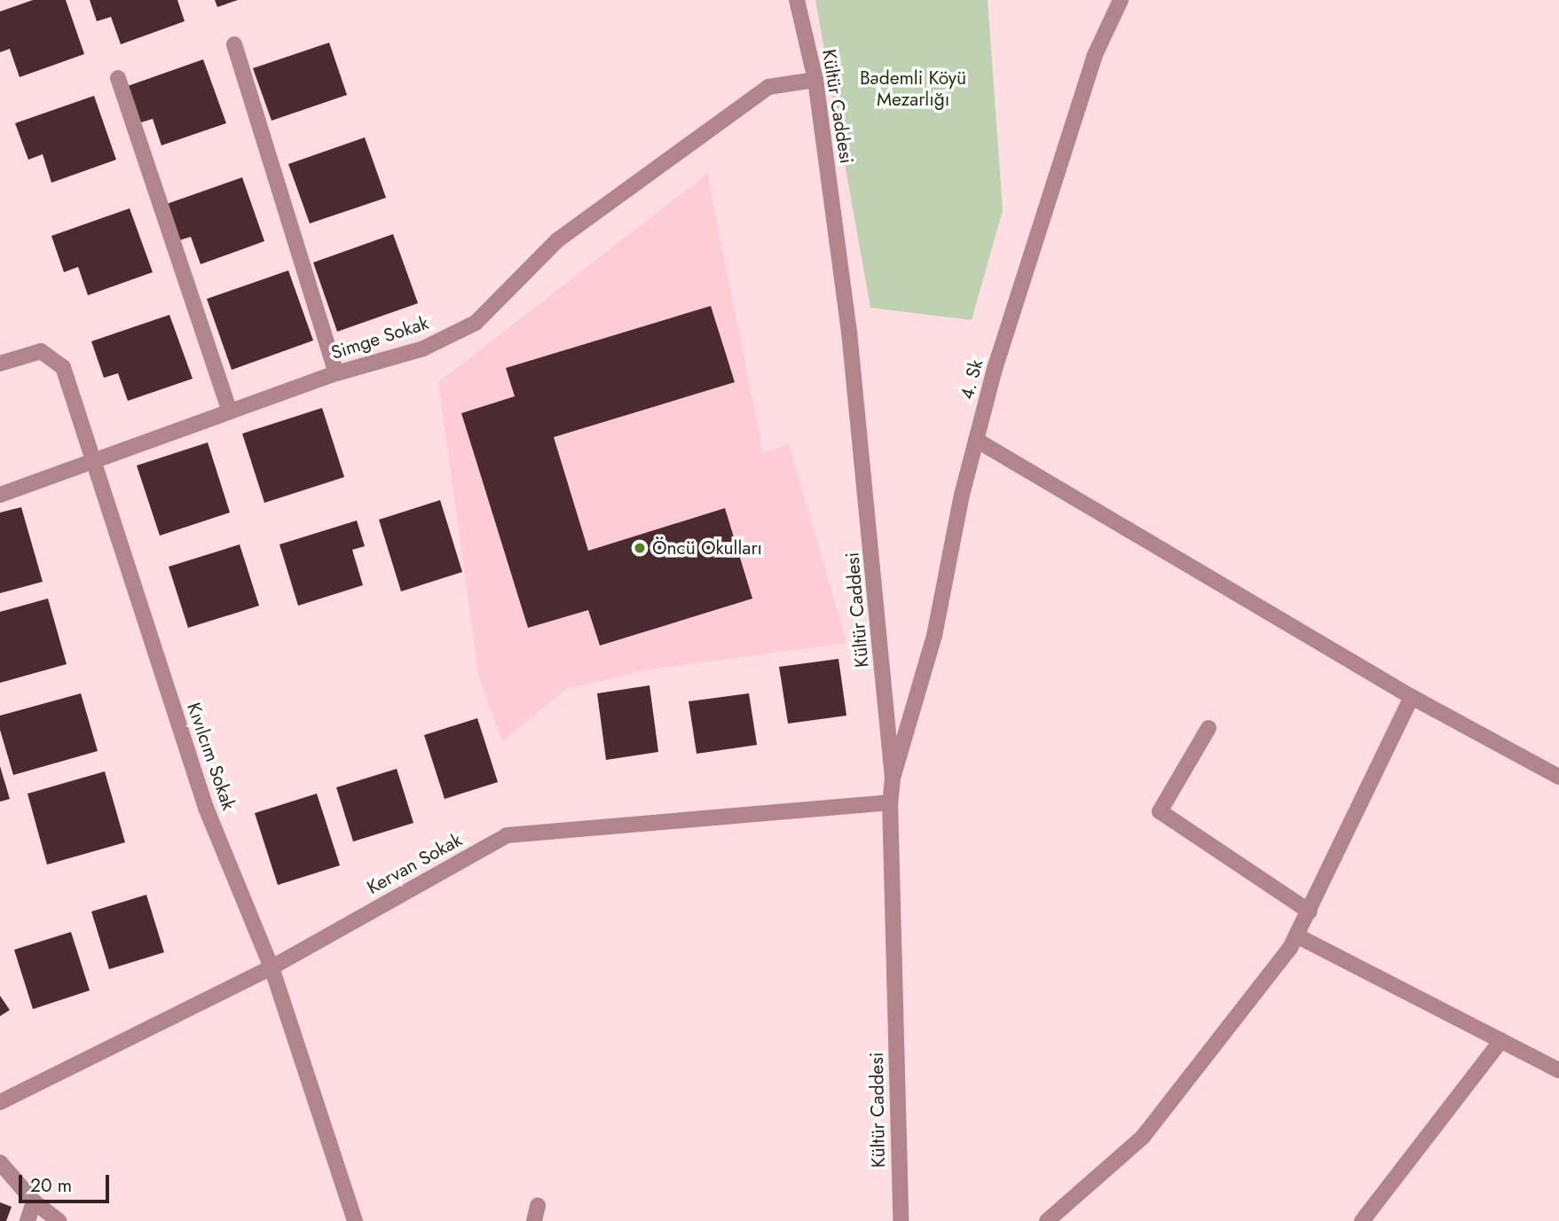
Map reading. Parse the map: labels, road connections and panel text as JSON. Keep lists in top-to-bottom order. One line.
{"streets":{"street":["Kültür Caddesi","Simge Sokak","4. Sk","Kıvılcım Sokak","Kervan Sokak"]},"crossings":[["Kültür Caddesi","Simge Sokak"],["Kültür Caddesi","4. Sk"],["Kültür Caddesi","Kervan Sokak"],["Simge Sokak","Kıvılcım Sokak"],["Kıvılcım Sokak","Kervan Sokak"]],"parks":["Bademli Köyü Mezarlığı"],"places":["Öncü Okulları"],"scale_bar":"20 m"}
